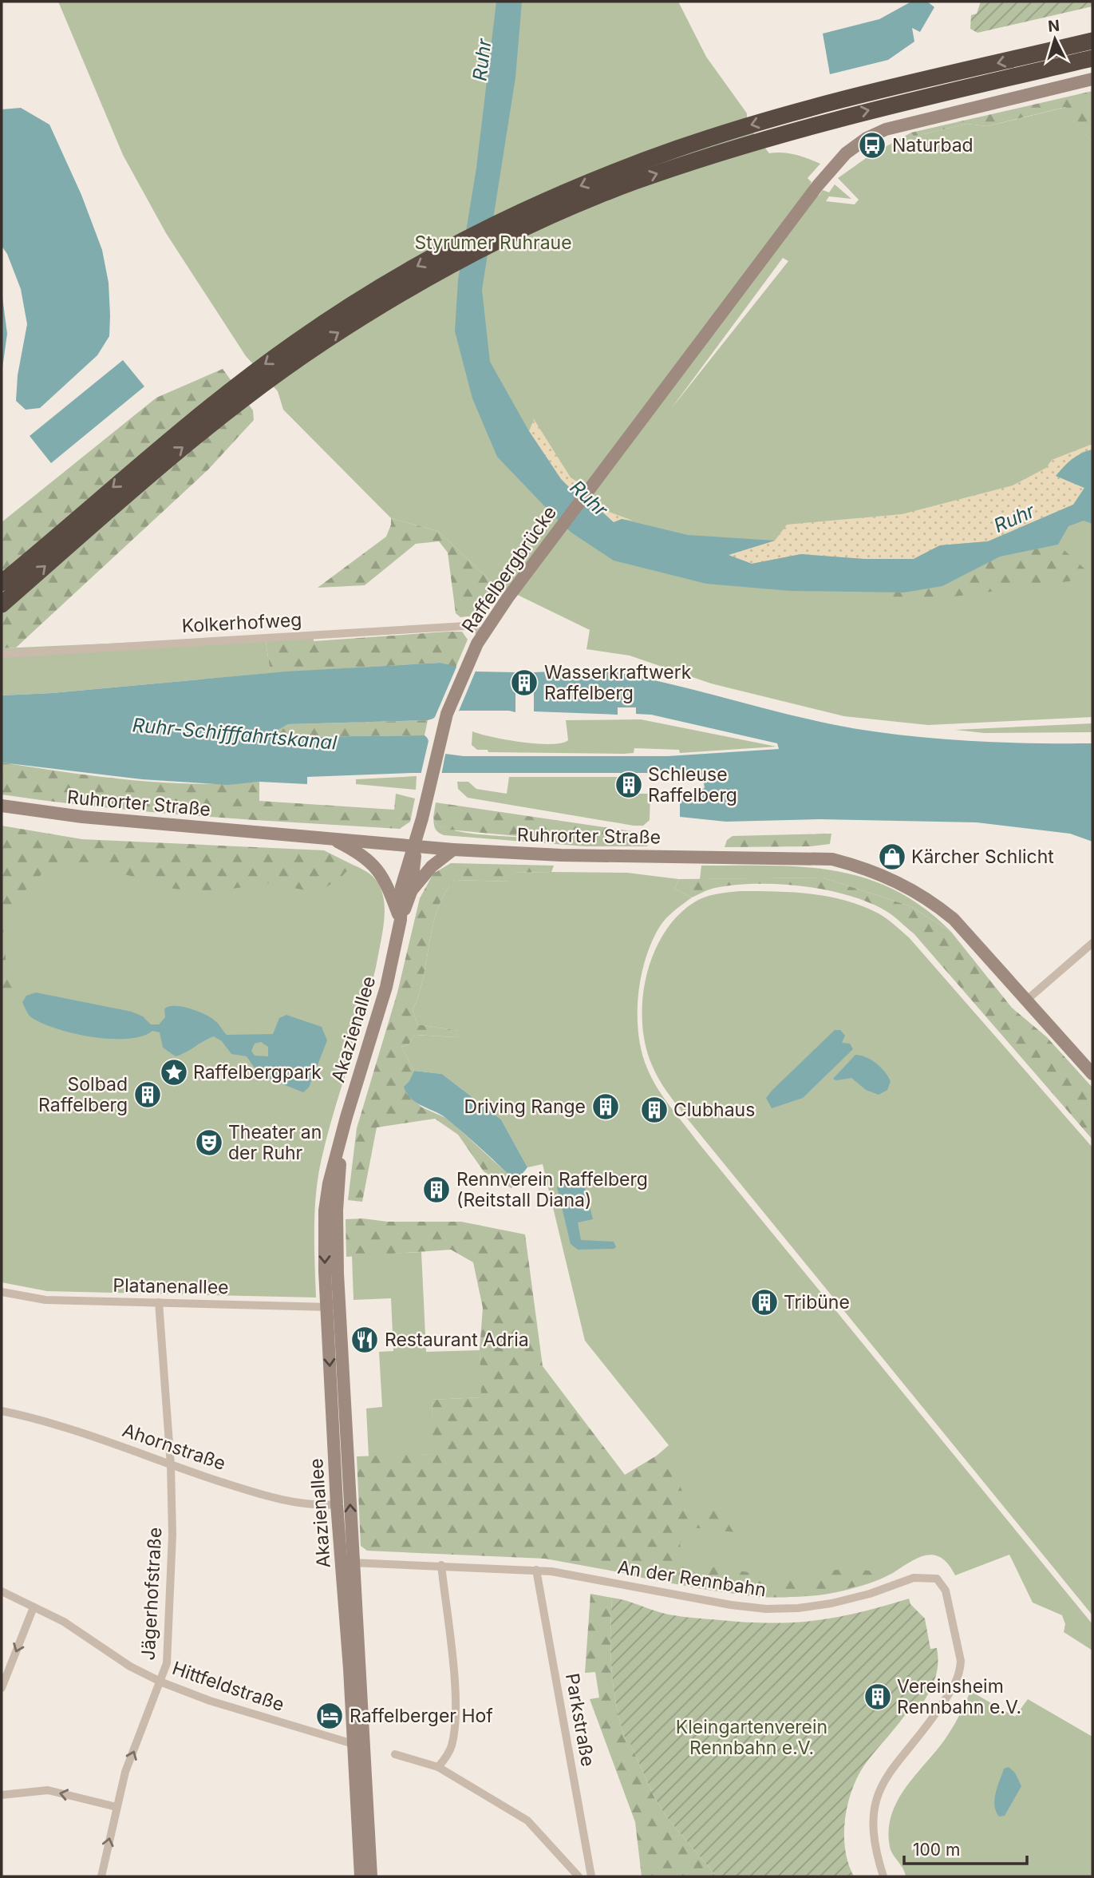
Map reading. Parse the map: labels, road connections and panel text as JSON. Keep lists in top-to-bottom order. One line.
{"streets":{"main road":["Raffelbergbrücke","Ruhrorter Straße","Akazienallee"],"street":["Kolkerhofweg","Platanenallee","Ahornstraße","An der Rennbahn","Jägerhofstraße","Hittfeldstraße","Parkstraße"]},"crossings":[["Raffelbergbrücke","Kolkerhofweg"],["Raffelbergbrücke","Ruhrorter Straße"],["Raffelbergbrücke","Akazienallee"],["Ruhrorter Straße","Akazienallee"],["Akazienallee","Platanenallee"],["Akazienallee","Ahornstraße"],["Akazienallee","An der Rennbahn"],["Akazienallee","Hittfeldstraße"],["Platanenallee","Jägerhofstraße"],["Ahornstraße","Jägerhofstraße"],["An der Rennbahn","Parkstraße"],["Jägerhofstraße","Hittfeldstraße"]],"water":["Ruhr","Ruhr-Schifffahrtskanal"],"parks":["Styrumer Ruhraue","Kleingartenverein Rennbahn e.V."],"places":{"bus stop":["Naturbad"],"building":["Wasserkraftwerk Raffelberg","Schleuse Raffelberg","Solbad Raffelberg","Driving Range","Clubhaus","Rennverein Raffelberg (Reitstall Diana)","Tribüne","Vereinsheim Rennbahn e.V."],"shop":["Kärcher Schlicht"],"place":["Raffelbergpark"],"theatre":["Theater an der Ruhr"],"restaurant":["Restaurant Adria"],"hotel":["Raffelberger Hof"]},"scale_bar":"100 m","north":"top"}
